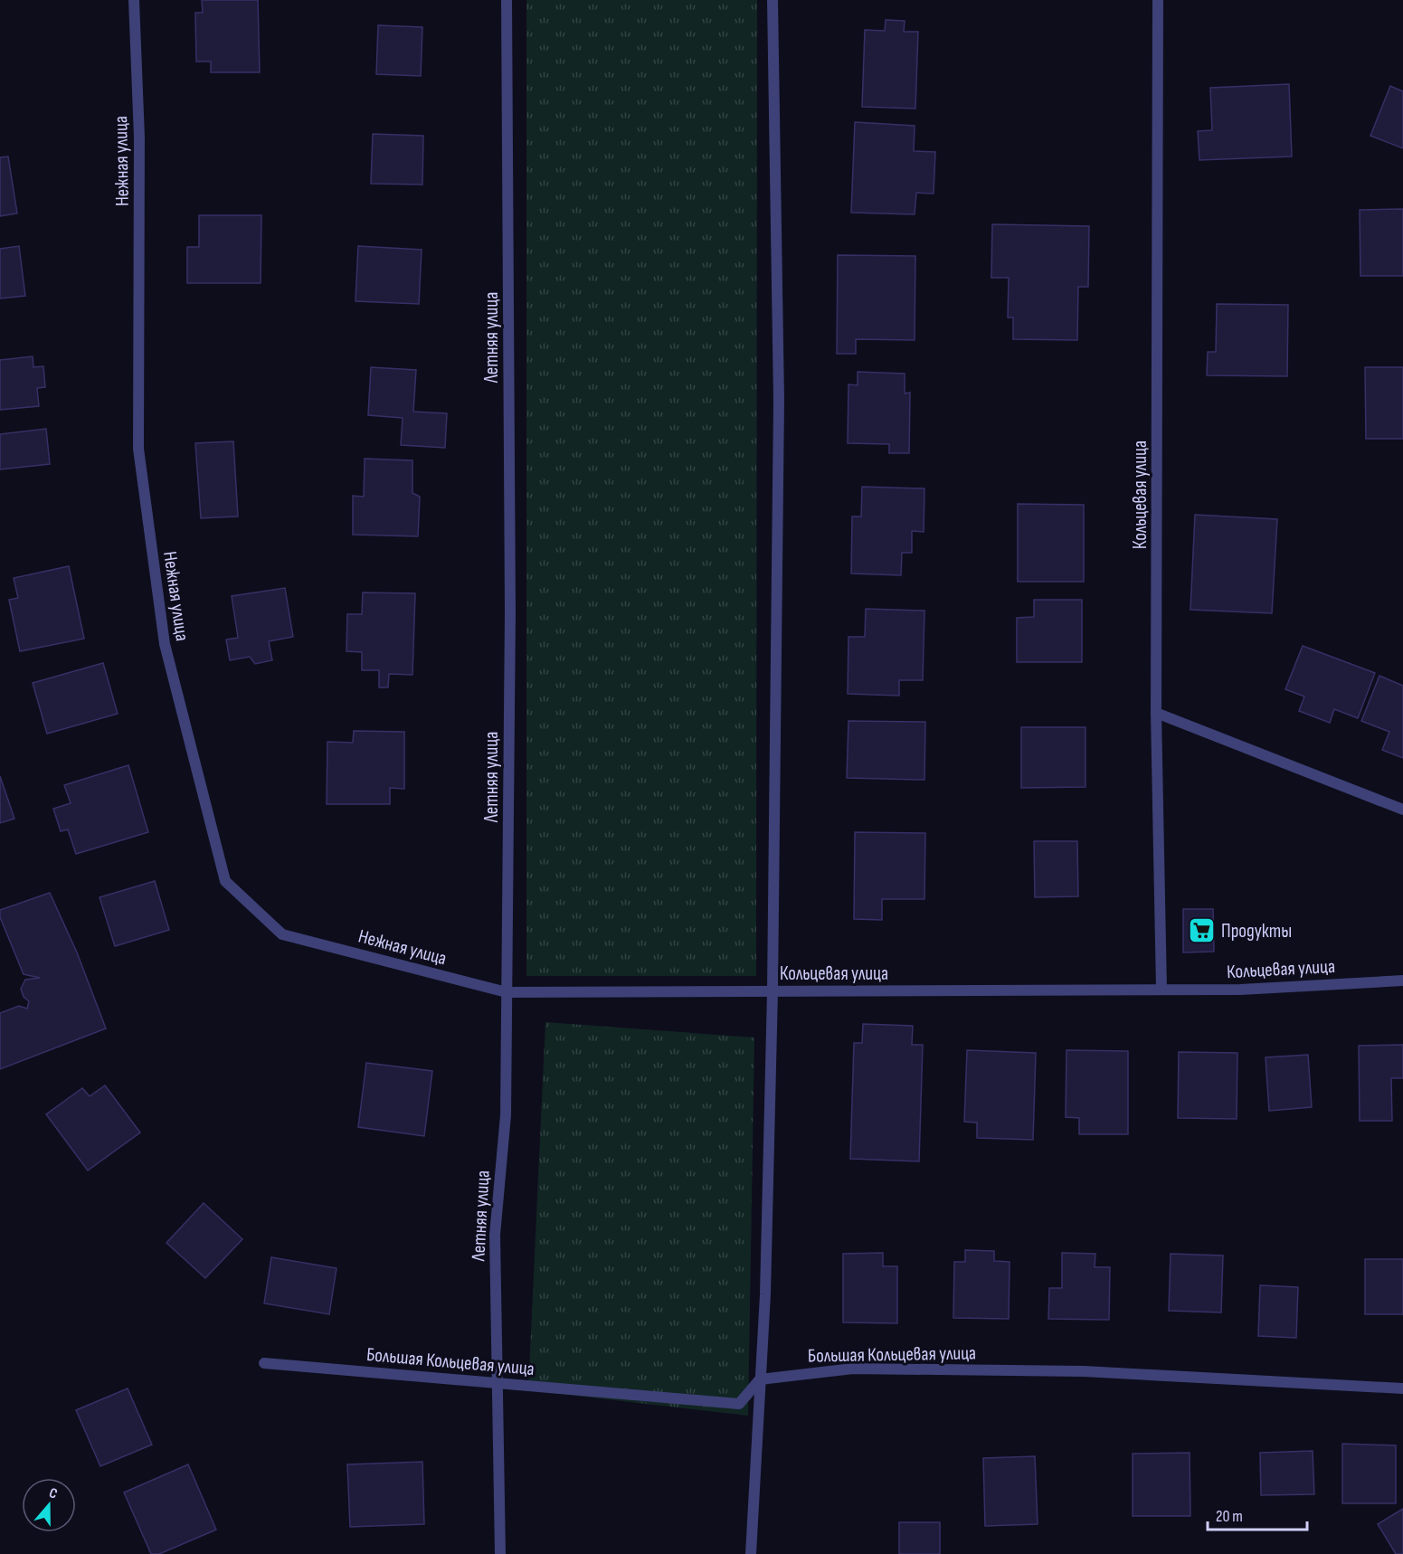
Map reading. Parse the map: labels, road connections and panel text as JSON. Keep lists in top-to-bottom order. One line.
{"streets":{"street":["Нежная улица","Летняя улица","Кольцевая улица","Большая Кольцевая улица"]},"crossings":[["Нежная улица","Летняя улица"],["Нежная улица","Кольцевая улица"],["Летняя улица","Кольцевая улица"],["Летняя улица","Большая Кольцевая улица"]],"places":{"supermarket":["Продукты"]},"scale_bar":"20 m","north":"top"}
